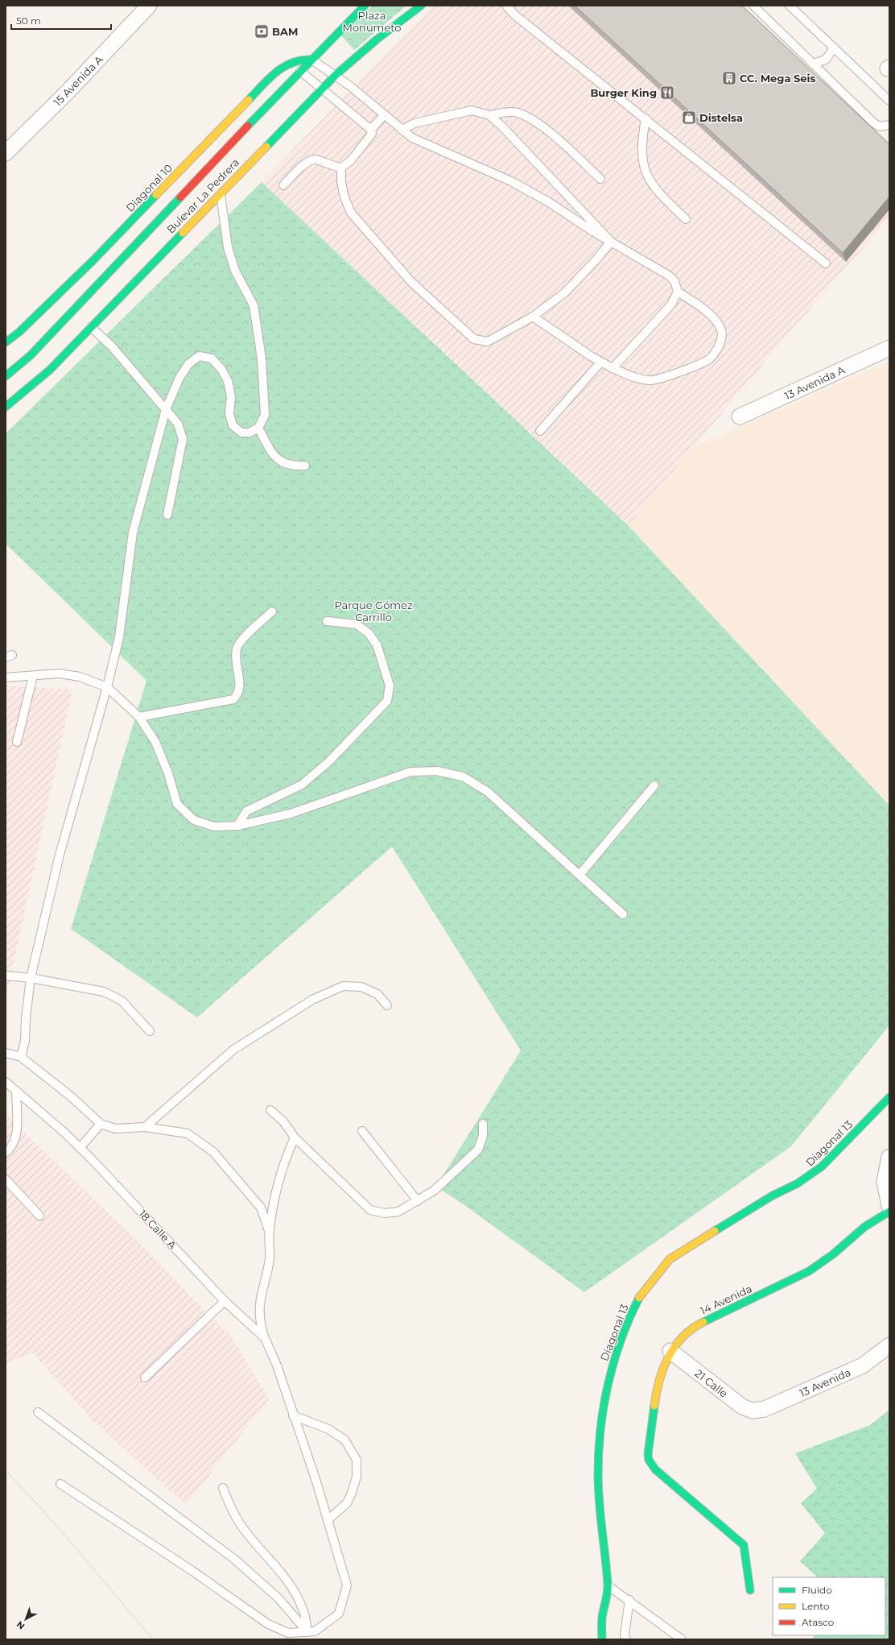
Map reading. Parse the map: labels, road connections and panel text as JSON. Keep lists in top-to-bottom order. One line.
{"streets":{"street":["15 Avenida A","Diagonal 10","Bulevar La Pedrera","13 Avenida A","Diagonal 13","14 Avenida","13 Avenida","21 Calle"],"lane":["18 Calle A"]},"crossings":[["Diagonal 10","Bulevar La Pedrera"],["14 Avenida","21 Calle"],["13 Avenida","21 Calle"]],"parks":["Plaza Monumeto","Parque Gómez Carrillo"],"places":{"bank":["BAM"],"building":["CC. Mega Seis"],"restaurant":["Burger King"],"shop":["Distelsa"]},"legend":["Fluido","Lento","Atasco"],"scale_bar":"50 m","north":"bottom left"}
